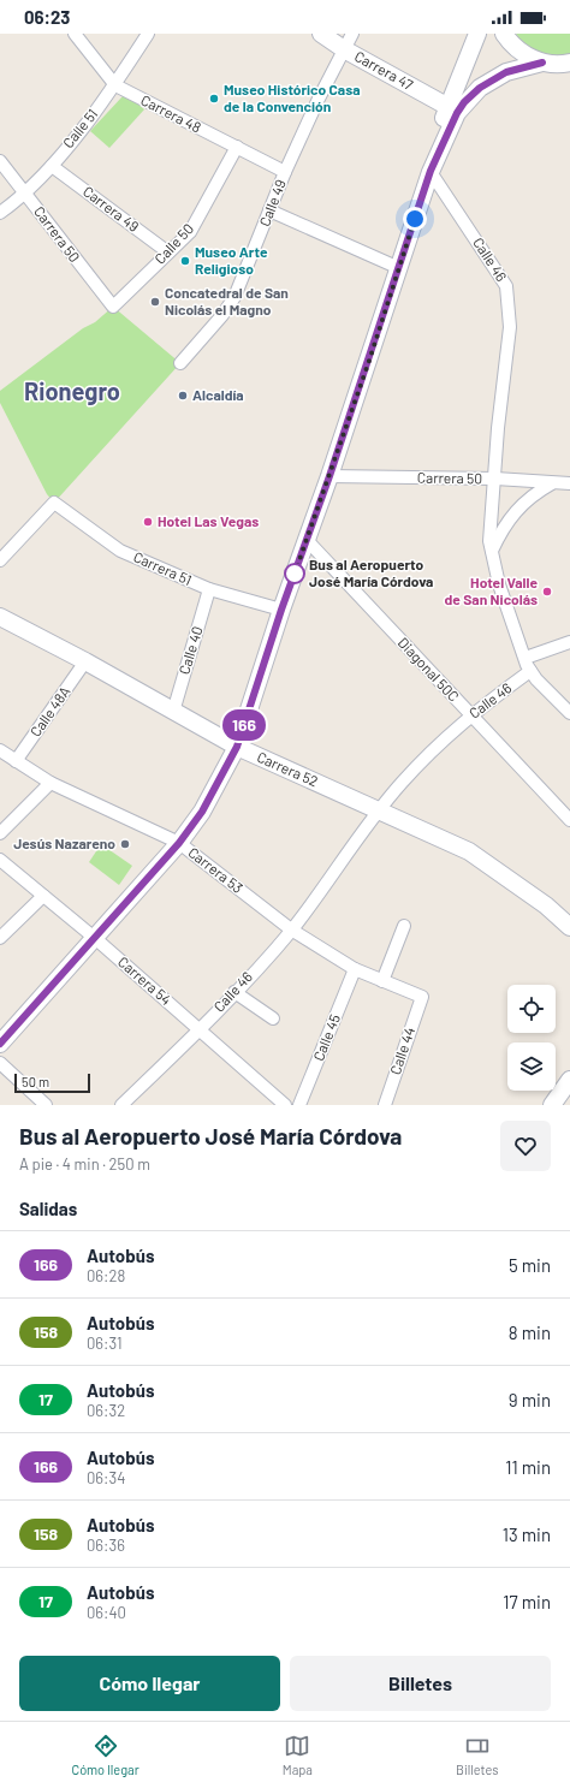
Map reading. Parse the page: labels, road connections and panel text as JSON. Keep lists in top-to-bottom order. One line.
{"streets":{"main road":["Carrera 47","Carrera 52"],"street":["Carrera 48","Calle 51","Calle 49","Carrera 49","Carrera 50","Calle 50","Calle 46","Carrera 51","Calle 40","Diagonal 50C","Calle 48A","Carrera 53","Carrera 54","Calle 45","Calle 44"]},"crossings":[["Carrera 47","Calle 49"],["Carrera 48","Calle 51"],["Carrera 48","Calle 49"],["Carrera 48","Calle 50"],["Calle 51","Carrera 49"],["Calle 51","Carrera 50"],["Carrera 49","Calle 50"],["Carrera 50","Calle 50"],["Carrera 50","Calle 46"],["Calle 46","Diagonal 50C"],["Calle 46","Carrera 52"],["Calle 46","Carrera 53"],["Calle 46","Carrera 54"],["Carrera 51","Calle 40"],["Calle 40","Carrera 52"],["Calle 48A","Carrera 52"],["Calle 48A","Carrera 53"],["Carrera 53","Calle 45"],["Carrera 53","Calle 44"]],"districts":["Rionegro"],"places":["Museo Histórico Casa de la Convención","Museo Arte Religioso","Concatedral de San Nicolás el Magno","Alcaldía","Hotel Las Vegas","Bus al Aeropuerto José María Córdova","Hotel Valle de San Nicolás","Jesús Nazareno"],"lines":["bus line 166"],"scale_bar":"50 m","page":{"status":"06:23","on_map":"166","scale":"50 m","heading":[["Bus al Aeropuerto José María Córdova","A pie · 4 min · 250 m"],"Salidas"],"list":[{"mark":"166","name":"Autobús","note":"06:28","value":"5 min"},{"mark":"158","name":"Autobús","note":"06:31","value":"8 min"},{"mark":"17","name":"Autobús","note":"06:32","value":"9 min"},{"mark":"166","name":"Autobús","note":"06:34","value":"11 min"},{"mark":"158","name":"Autobús","note":"06:36","value":"13 min"},{"mark":"17","name":"Autobús","note":"06:40","value":"17 min"}],"buttons":["Cómo llegar","Billetes"],"tabs":["Cómo llegar","Mapa","Billetes"]}}
